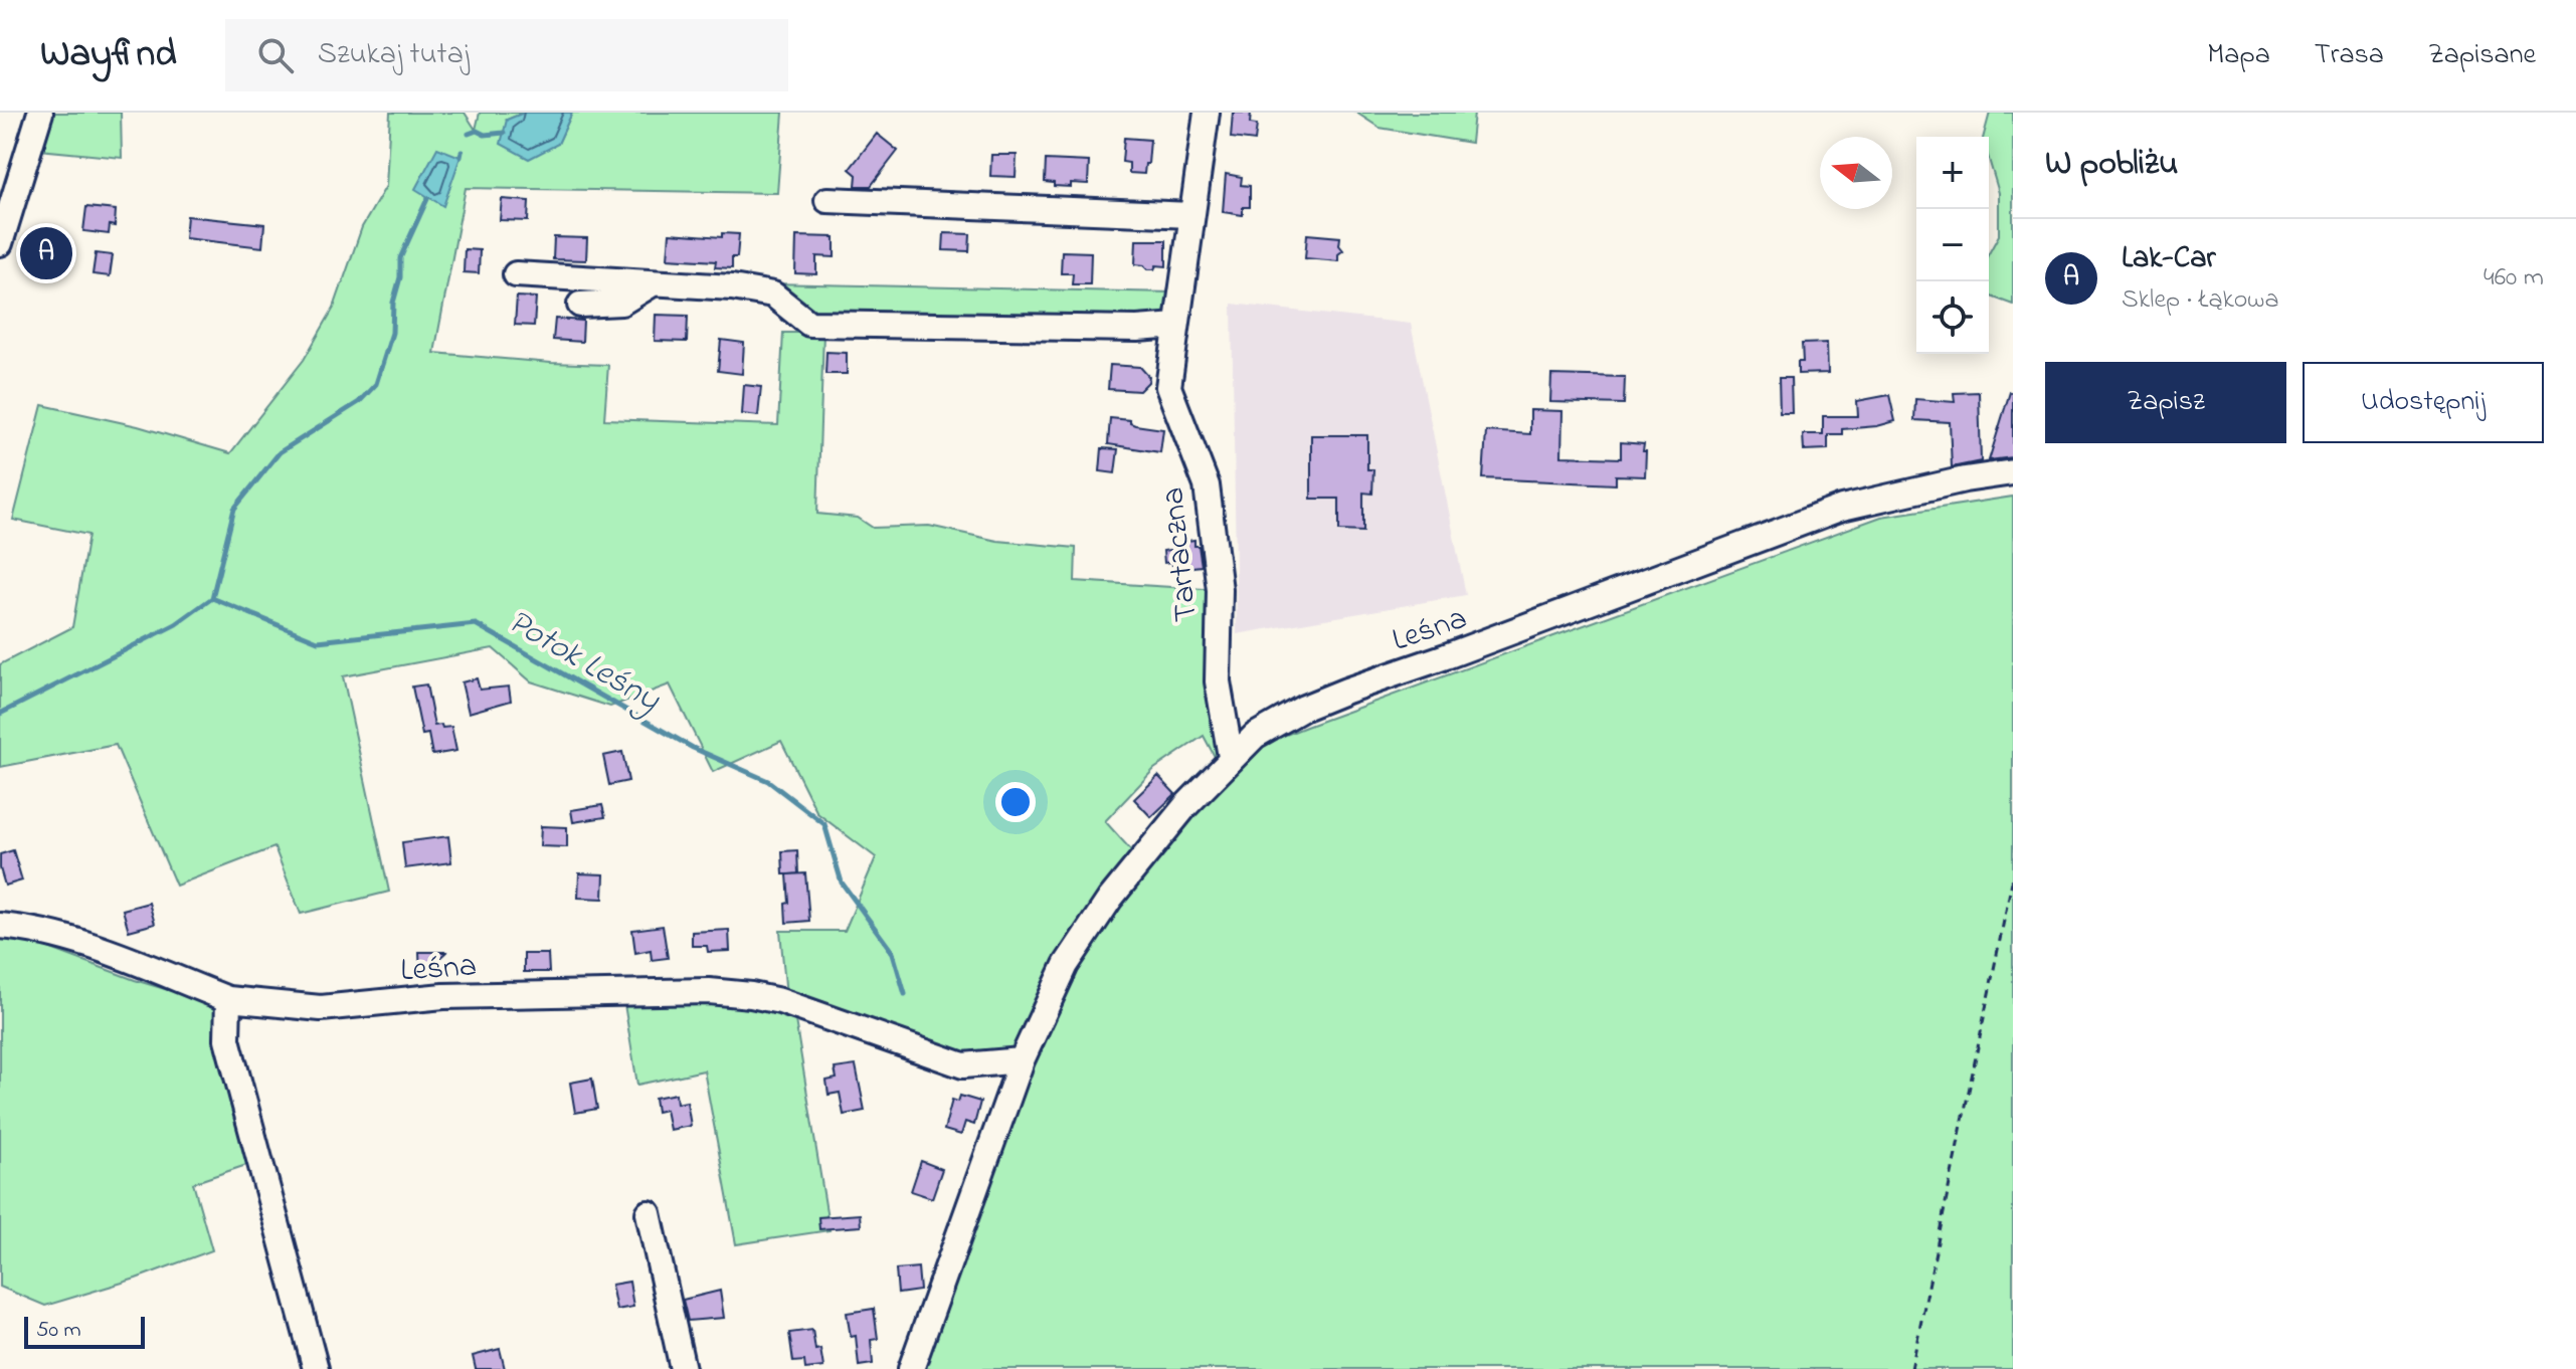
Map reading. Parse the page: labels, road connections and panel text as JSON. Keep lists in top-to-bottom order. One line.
{"streets":{"street":["Tartaczna","Leśna"]},"crossings":[["Tartaczna","Leśna"]],"water":["Potok Leśny"],"scale_bar":"50 m","north":"left","page":{"header":"Wayfind","search":"Szukaj tutaj","nav":["Mapa","Trasa","Zapisane"],"heading":"W pobliżu","map_buttons":["+","−"],"list":[{"mark":"A","name":"Lak-Car","note":"Sklep · Łąkowa","value":"460 m"}],"pins":"A","buttons":["Zapisz","Udostępnij"],"scale":"50 m"}}
